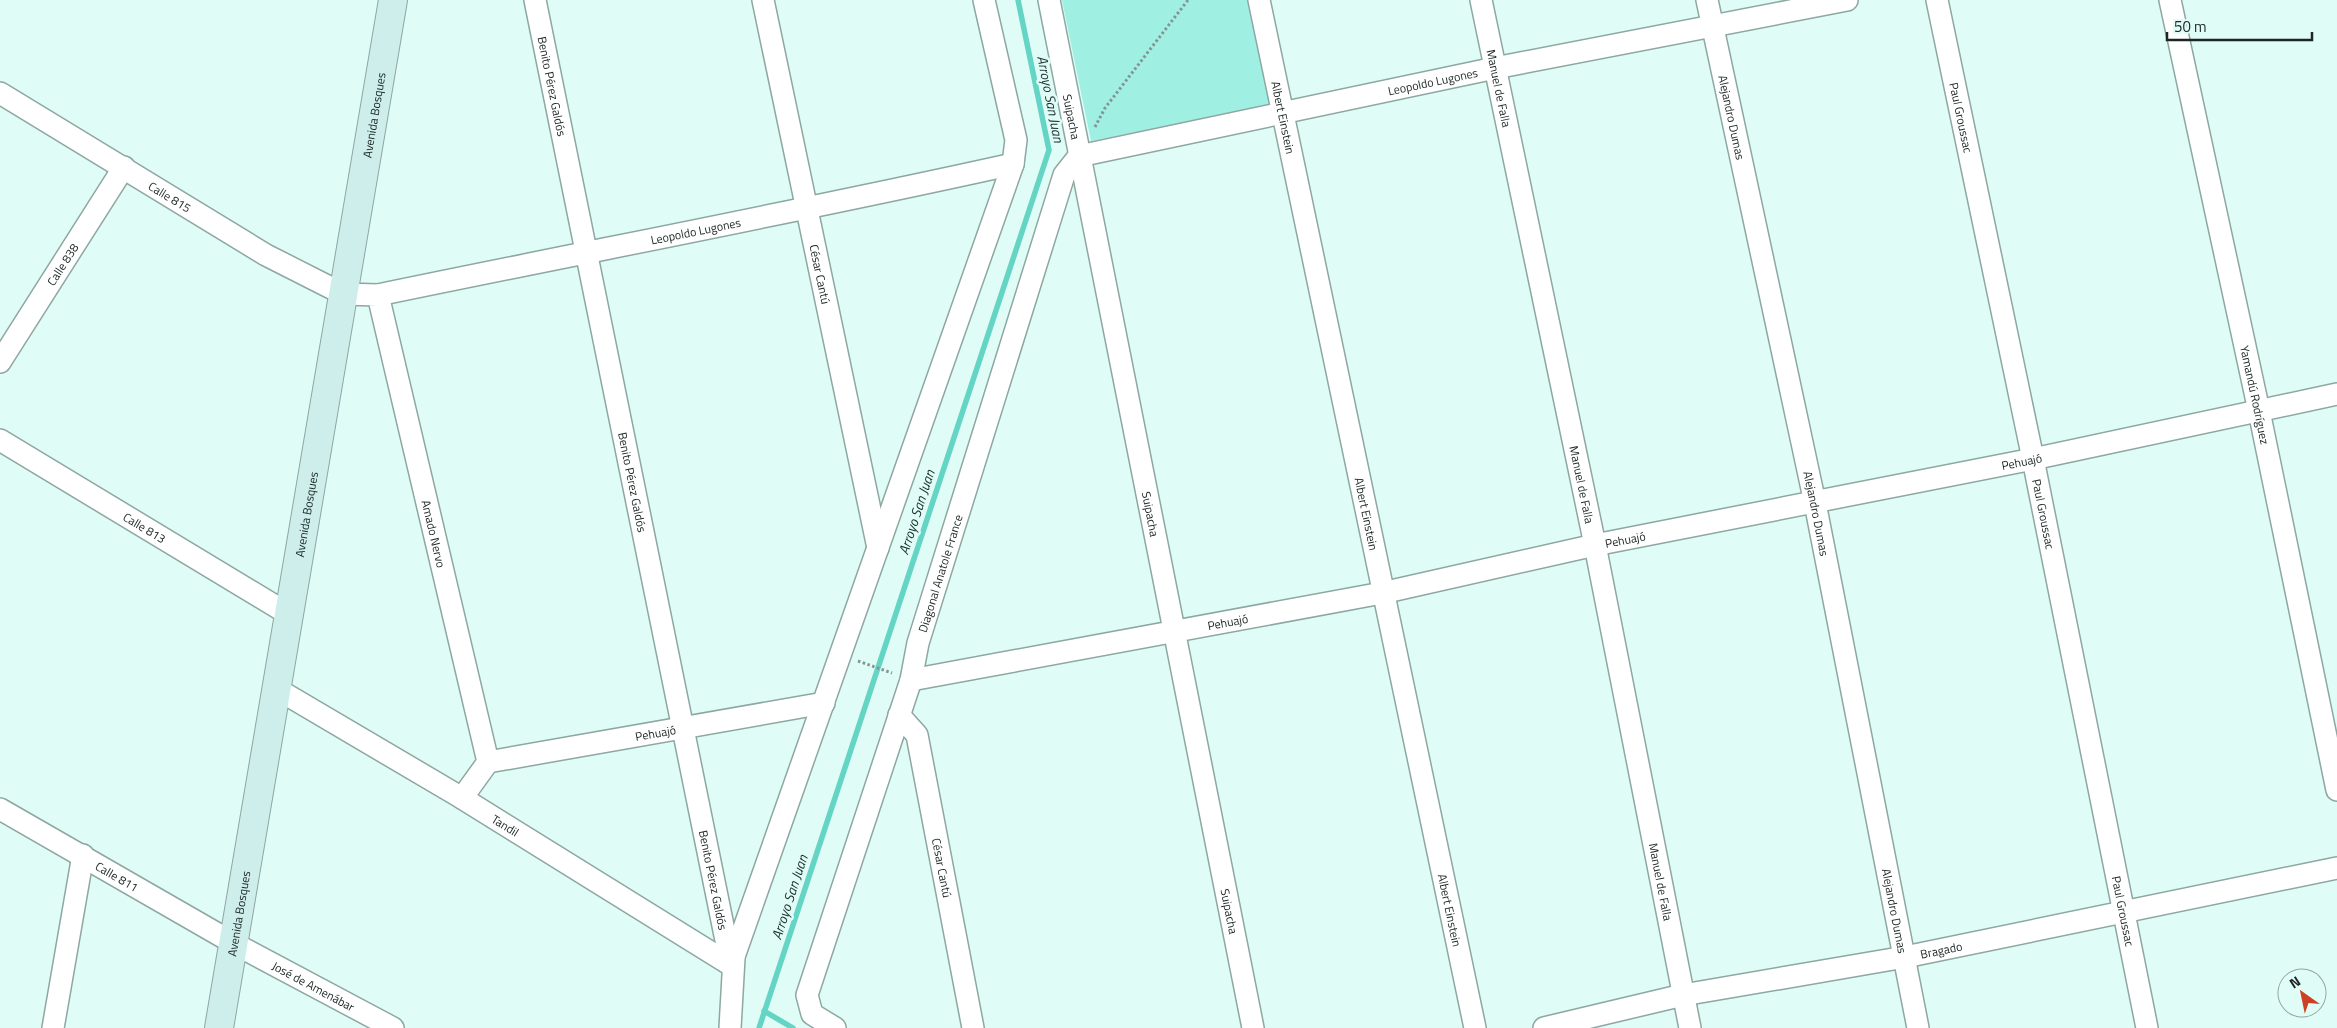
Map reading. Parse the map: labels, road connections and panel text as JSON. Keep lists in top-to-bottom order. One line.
{"streets":{"main road":["Avenida Bosques"],"street":["Leopoldo Lugones","Benito Pérez Galdós","Manuel de Falla","Suipacha","Alejandro Dumas","Paul Groussac","Albert Einstein","Calle 815","Calle 838","César Cantú","Yamandú Rodríguez","Pehuajó","Calle 813","Amado Nervo","Diagonal Anatole France","Tandil","Calle 811","Bragado","José de Amenábar"]},"crossings":[["Leopoldo Lugones","Benito Pérez Galdós"],["Leopoldo Lugones","Manuel de Falla"],["Leopoldo Lugones","Suipacha"],["Leopoldo Lugones","Alejandro Dumas"],["Leopoldo Lugones","Albert Einstein"],["Leopoldo Lugones","César Cantú"],["Leopoldo Lugones","Amado Nervo"],["Leopoldo Lugones","Diagonal Anatole France"],["Benito Pérez Galdós","Pehuajó"],["Benito Pérez Galdós","Tandil"],["Manuel de Falla","Pehuajó"],["Manuel de Falla","Bragado"],["Avenida Bosques","Calle 815"],["Avenida Bosques","Calle 813"],["Avenida Bosques","Tandil"],["Avenida Bosques","Calle 811"],["Avenida Bosques","José de Amenábar"],["Suipacha","Pehuajó"],["Suipacha","Diagonal Anatole France"],["Alejandro Dumas","Pehuajó"],["Alejandro Dumas","Bragado"],["Paul Groussac","Pehuajó"],["Paul Groussac","Bragado"],["Albert Einstein","Pehuajó"],["Calle 815","Calle 838"],["César Cantú","Diagonal Anatole France"],["Yamandú Rodríguez","Pehuajó"],["Pehuajó","Amado Nervo"],["Pehuajó","Diagonal Anatole France"],["Calle 811","José de Amenábar"]],"water":["Arroyo San Juan"],"scale_bar":"50 m","north":"top left"}
